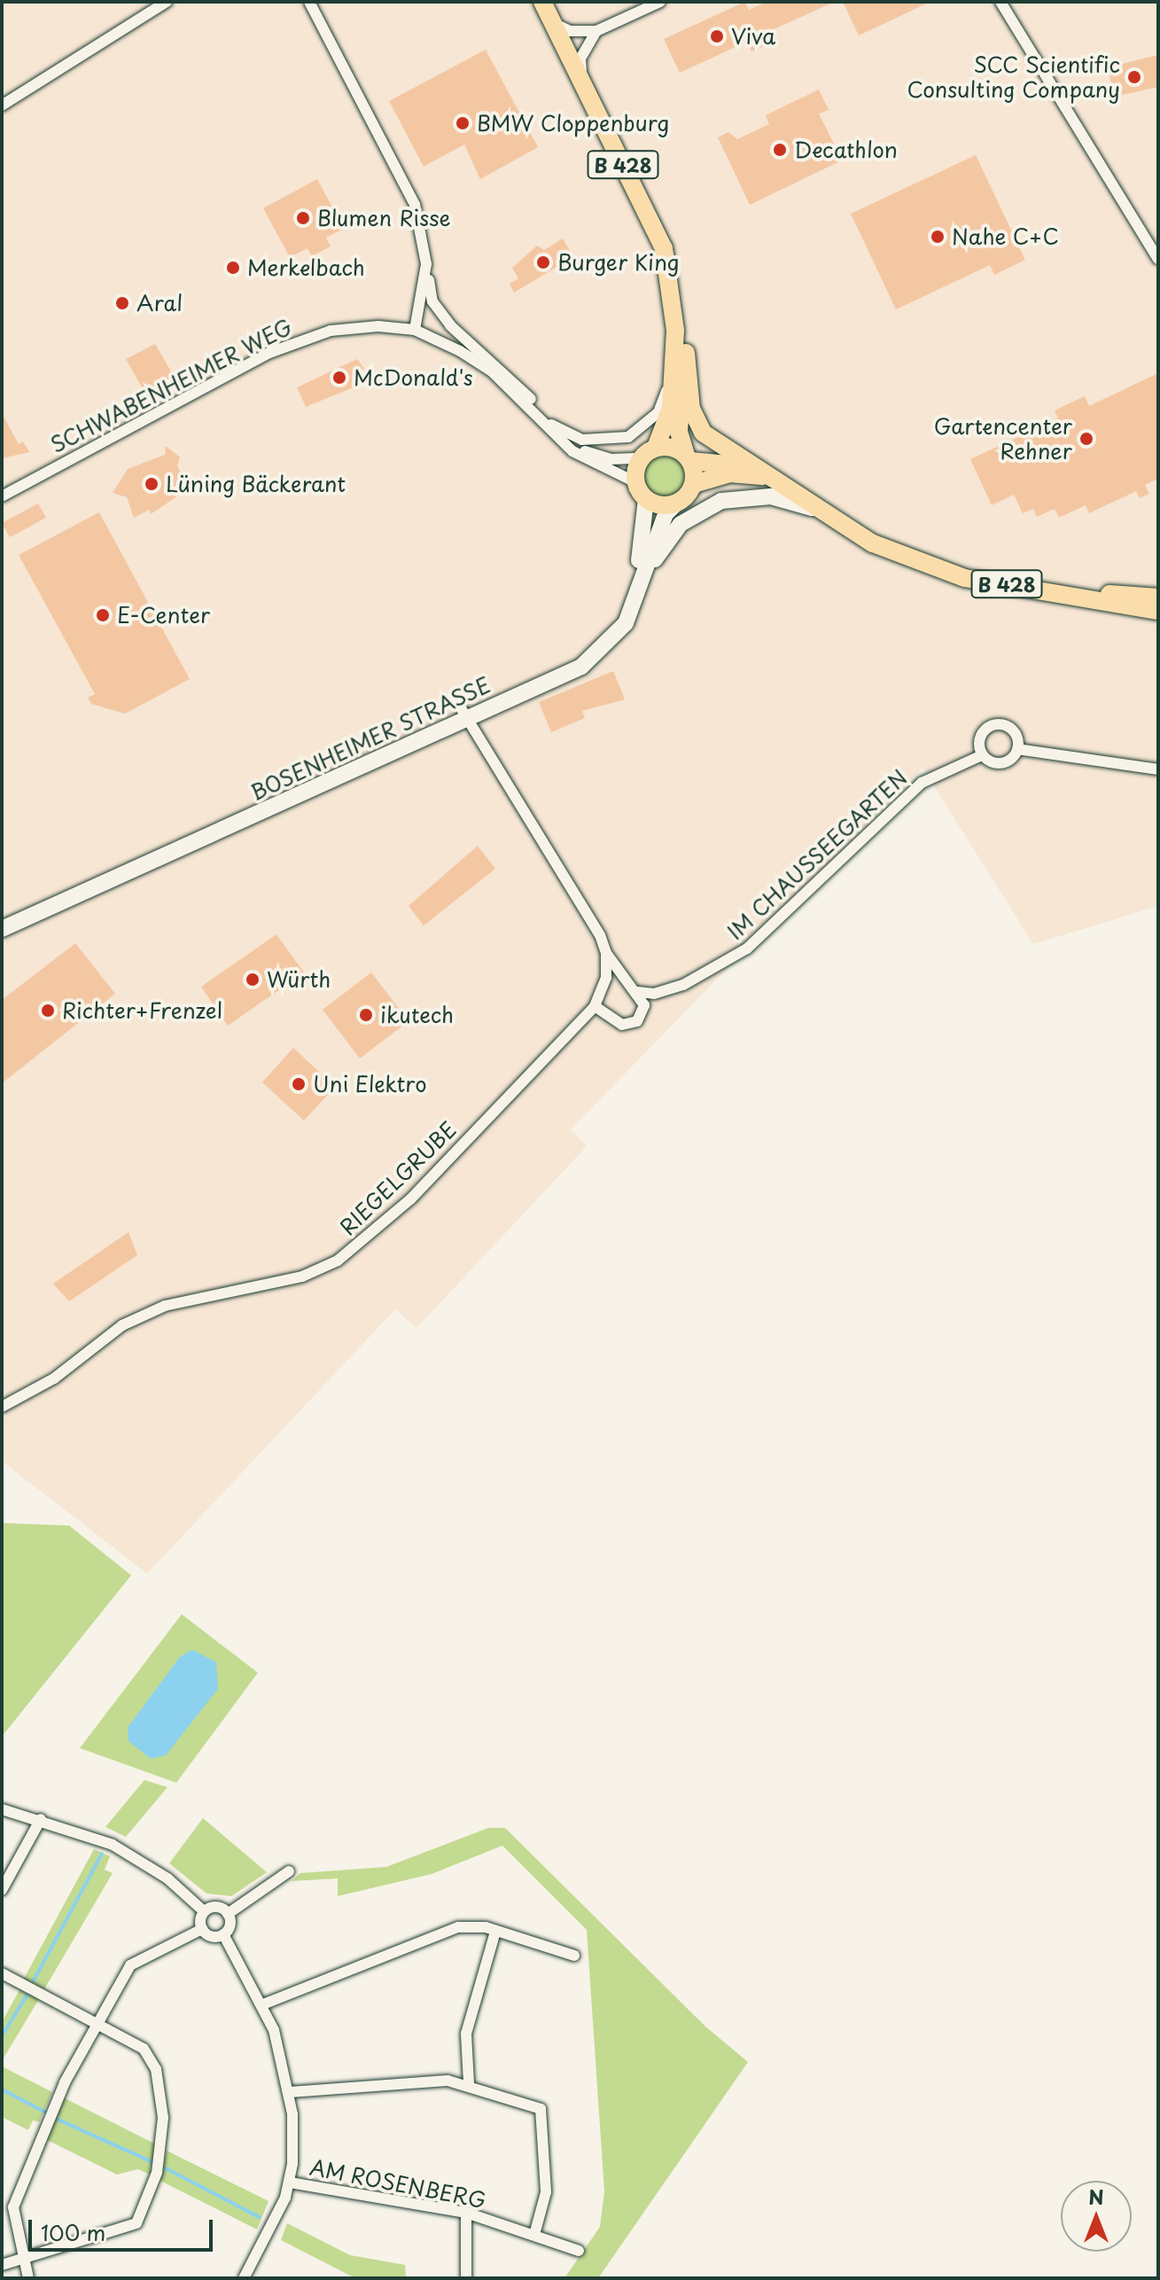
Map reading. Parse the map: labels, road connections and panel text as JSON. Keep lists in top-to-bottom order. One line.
{"streets":{"main road":["B 428"],"street":["SCHWABENHEIMER WEG","BOSENHEIMER STRASSE","IM CHAUSSEEGARTEN","RIEGELGRUBE","AM ROSENBERG"]},"crossings":[["B 428","SCHWABENHEIMER WEG"],["B 428","BOSENHEIMER STRASSE"],["SCHWABENHEIMER WEG","BOSENHEIMER STRASSE"]],"places":["Viva","SCC Scientific Consulting Company","BMW Cloppenburg","Decathlon","Blumen Risse","Nahe C+C","Burger King","Merkelbach","Aral","McDonald's","Gartencenter Rehner","Lüning Bäckerant","E-Center","Würth","Richter+Frenzel","ikutech","Uni Elektro"],"scale_bar":"100 m","north":"top"}
